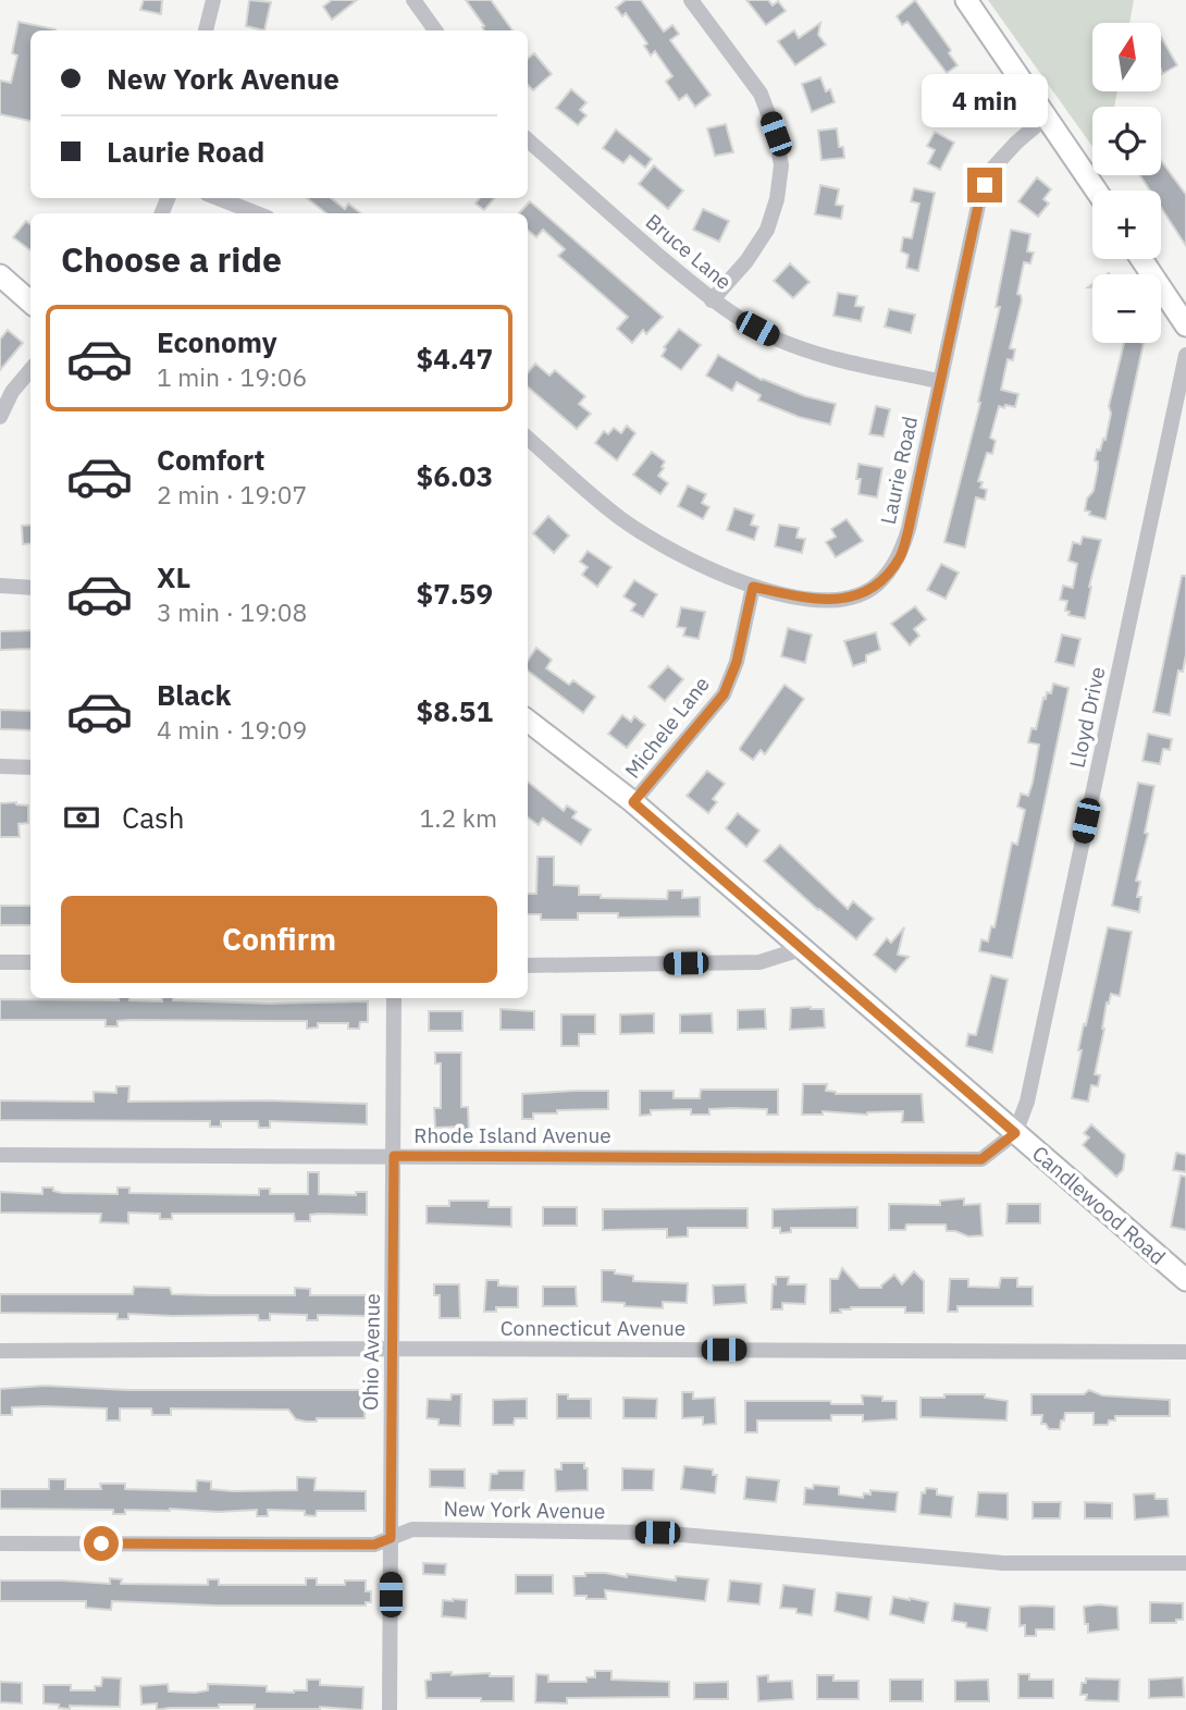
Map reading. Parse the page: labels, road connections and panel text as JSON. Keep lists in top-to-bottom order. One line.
{"streets":{"street":["Bruce Lane","Laurie Road","Lloyd Drive","Michele Lane","Rhode Island Avenue","Candlewood Road","Connecticut Avenue","Ohio Avenue","New York Avenue"]},"crossings":[["Bruce Lane","Laurie Road"],["Laurie Road","Michele Lane"],["Lloyd Drive","Rhode Island Avenue"],["Lloyd Drive","Candlewood Road"],["Michele Lane","Candlewood Road"],["Rhode Island Avenue","Candlewood Road"],["Rhode Island Avenue","Ohio Avenue"],["Connecticut Avenue","Ohio Avenue"],["Ohio Avenue","New York Avenue"]],"north":"top","page":{"map_buttons":["+","−"],"banner":["New York Avenue","Laurie Road"],"bubble":"4 min","heading":"Choose a ride","list":[{"name":"Economy","note":"1 min · 19:06","value":"$4.47"},{"name":"Comfort","note":"2 min · 19:07","value":"$6.03"},{"name":"XL","note":"3 min · 19:08","value":"$7.59"},{"name":"Black","note":"4 min · 19:09","value":"$8.51"}],"pay":["Cash","1.2 km"],"buttons":"Confirm"}}
